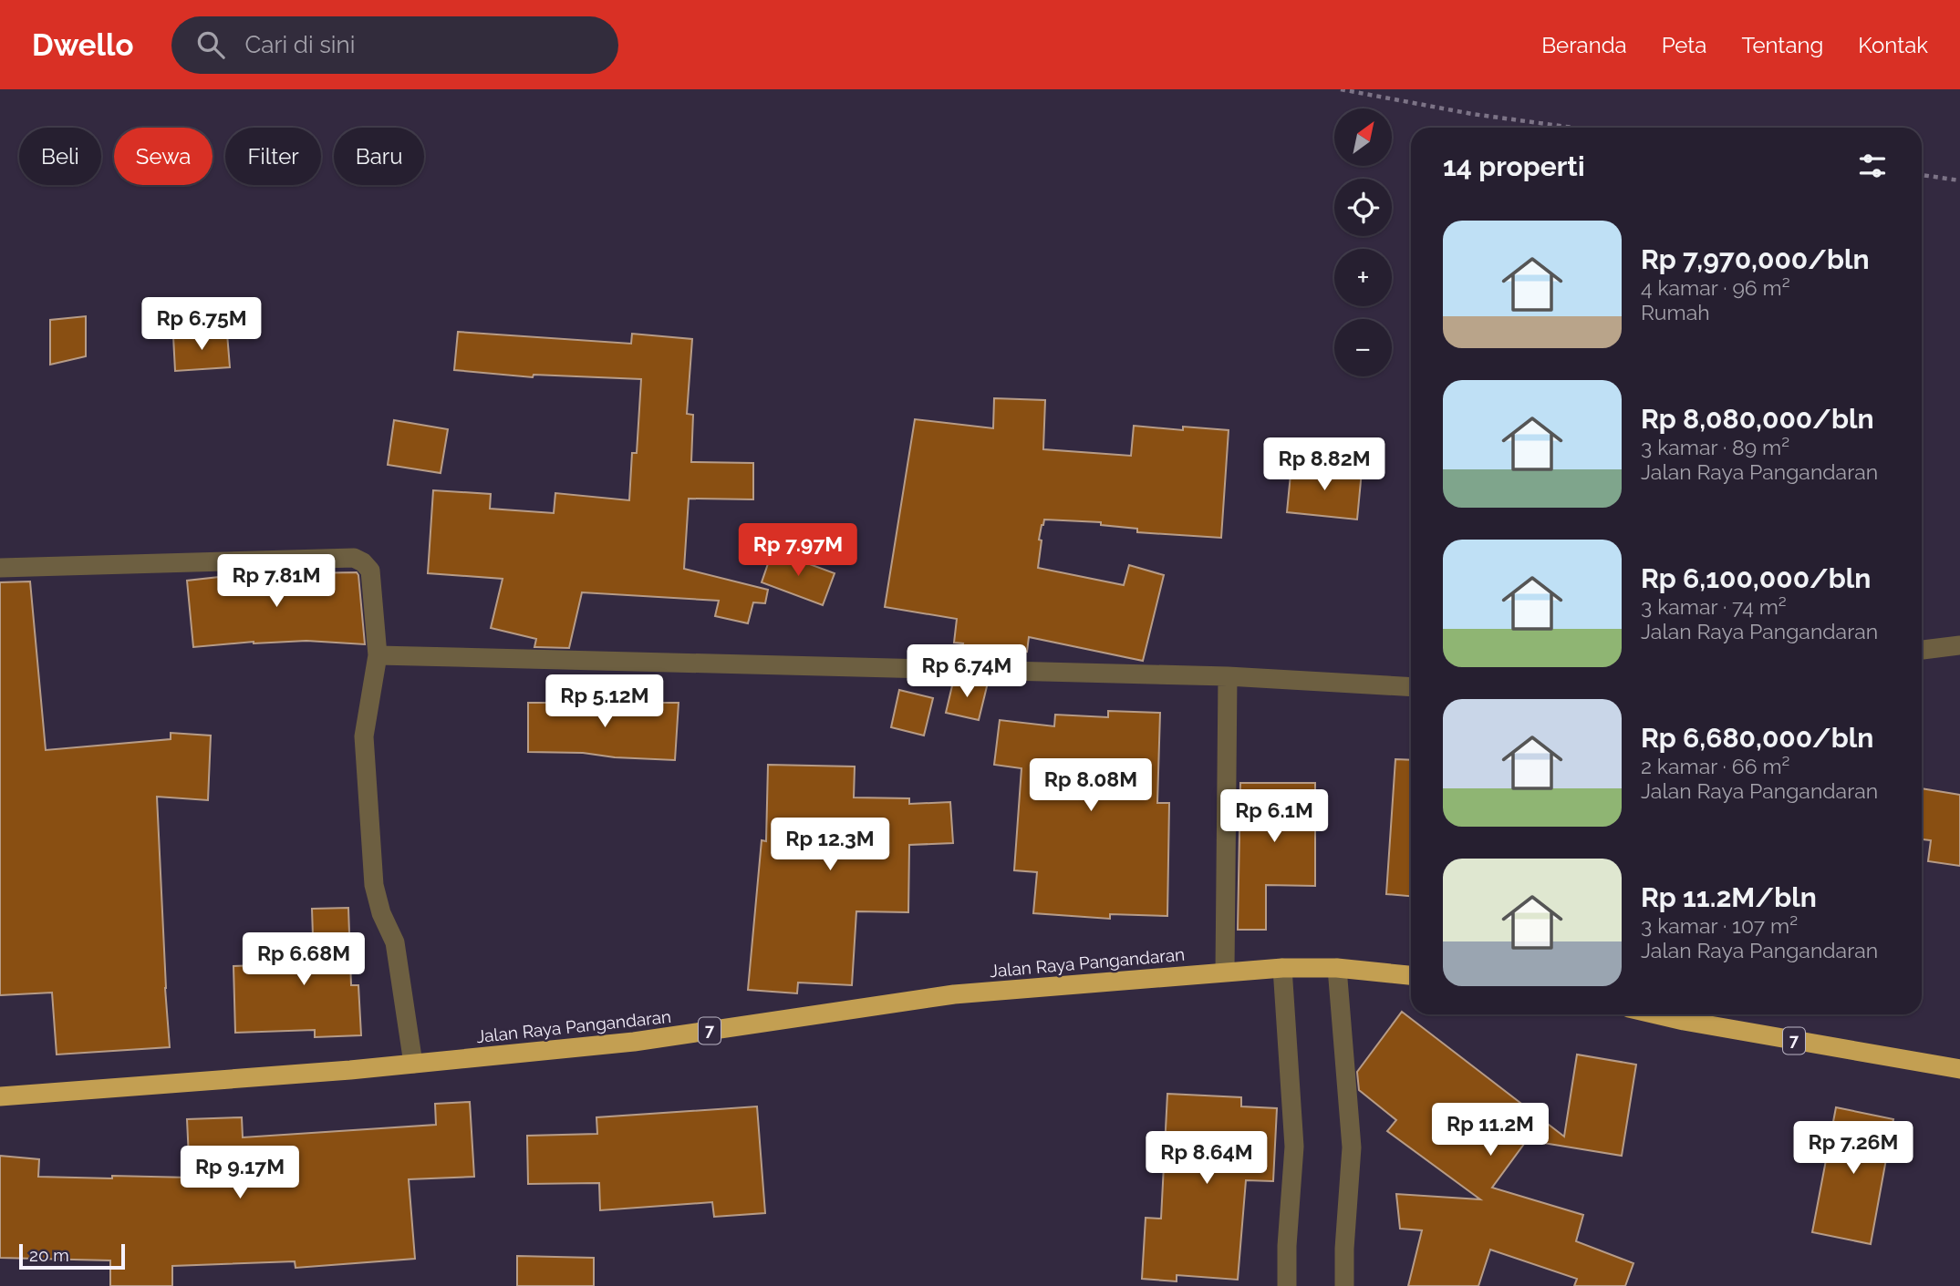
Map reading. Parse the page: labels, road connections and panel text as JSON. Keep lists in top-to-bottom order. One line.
{"streets":{"highway":["Jalan Raya Pangandaran","7"]},"scale_bar":"20 m","north":"top right","page":{"header":"Dwello","search":"Cari di sini","nav":["Beranda","Peta","Tentang","Kontak"],"map_buttons":["+","−"],"chip":["Beli","Sewa","Filter","Baru"],"heading":"14 properti","list":[{"name":"Rp 7,970,000/bln","note":"4 kamar · 96 m² · Rumah"},{"name":"Rp 8,080,000/bln","note":"3 kamar · 89 m² · Jalan Raya Pangandaran"},{"name":"Rp 6,100,000/bln","note":"3 kamar · 74 m² · Jalan Raya Pangandaran"},{"name":"Rp 6,680,000/bln","note":"2 kamar · 66 m² · Jalan Raya Pangandaran"},{"name":"Rp 11.2M/bln","note":"3 kamar · 107 m² · Jalan Raya Pangandaran"}],"price":["Rp 6.75M","Rp 8.82M","Rp 7.97M","Rp 7.81M","Rp 6.74M","Rp 5.12M","Rp 8.08M","Rp 6.1M","Rp 12.3M","Rp 6.68M","Rp 11.2M","Rp 7.26M","Rp 8.64M","Rp 9.17M"],"scale":"20 m"}}
